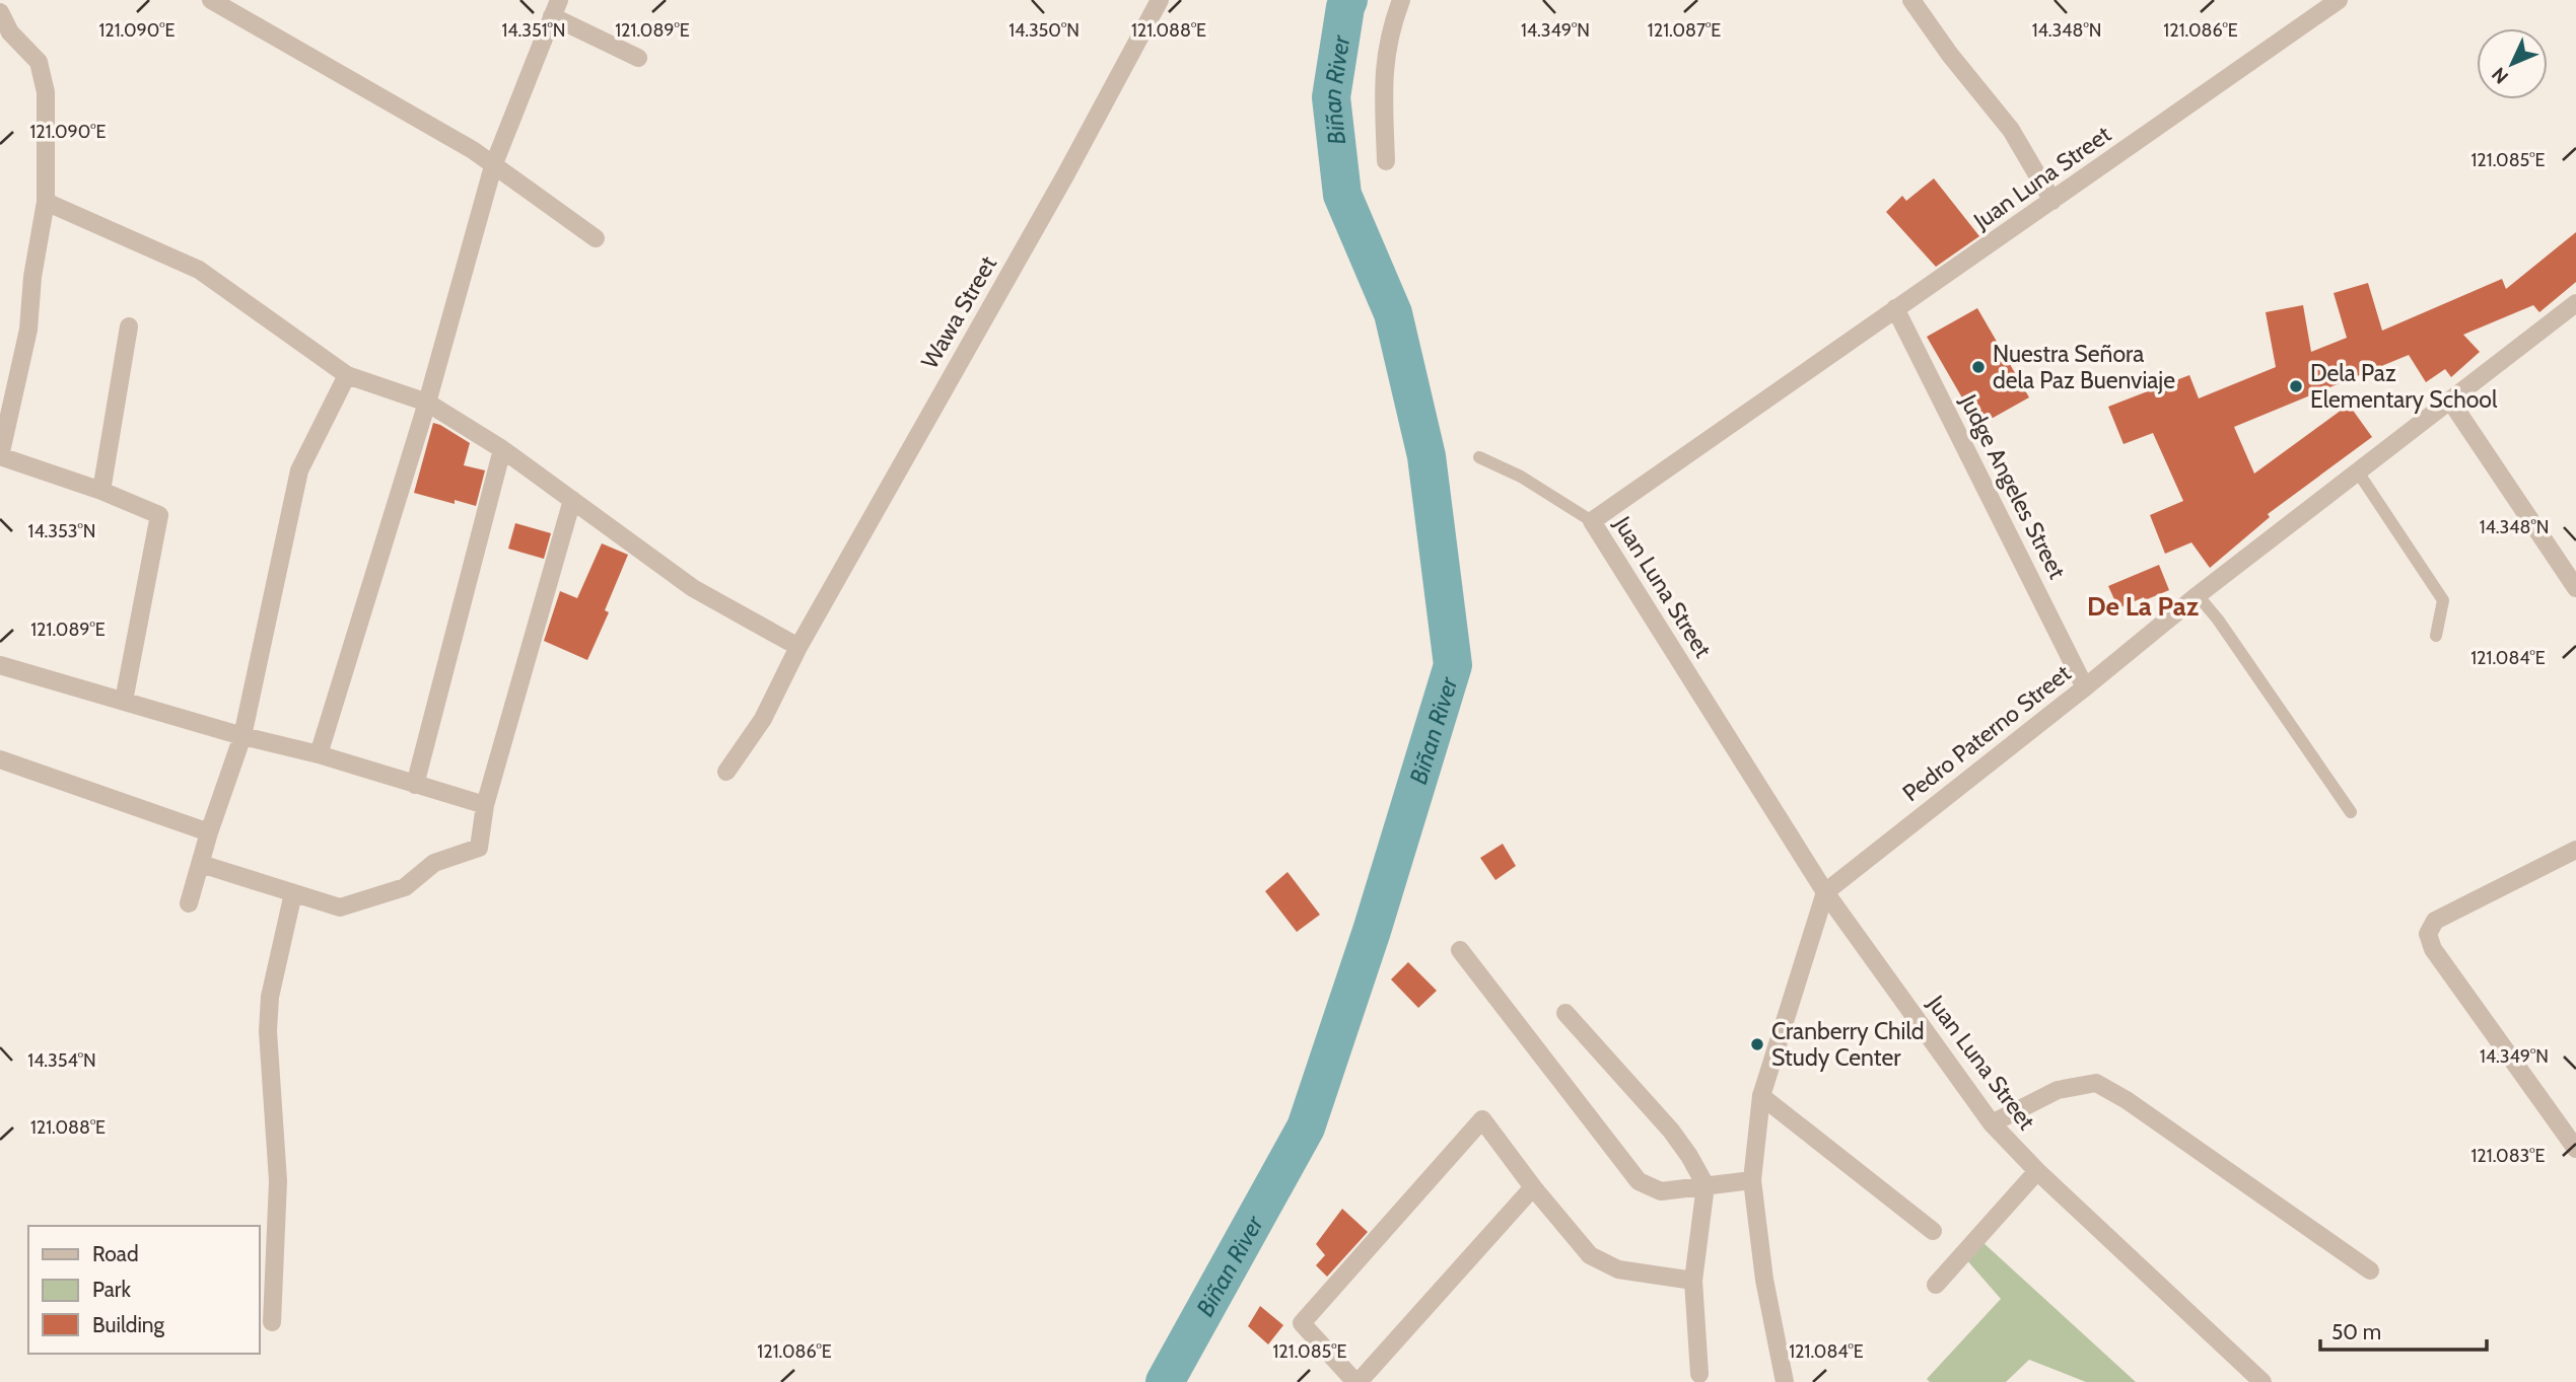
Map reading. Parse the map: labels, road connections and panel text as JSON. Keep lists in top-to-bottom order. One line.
{"streets":{"street":["Juan Luna Street","Wawa Street","Judge Angeles Street","Pedro Paterno Street"]},"crossings":[["Juan Luna Street","Judge Angeles Street"],["Juan Luna Street","Pedro Paterno Street"],["Judge Angeles Street","Pedro Paterno Street"]],"districts":["De La Paz"],"water":["Biñan River"],"places":["Nuestra Señora dela Paz Buenviaje","Dela Paz Elementary School","Cranberry Child Study Center"],"legend":["Road","Park","Building"],"scale_bar":"50 m","north":"bottom left","coordinates":["121.090°E","121.089°E","121.088°E","121.087°E","121.086°E","14.351°N","14.350°N","14.349°N","14.348°N","121.085°E","14.353°N","121.084°E","14.354°N","121.083°E"]}
